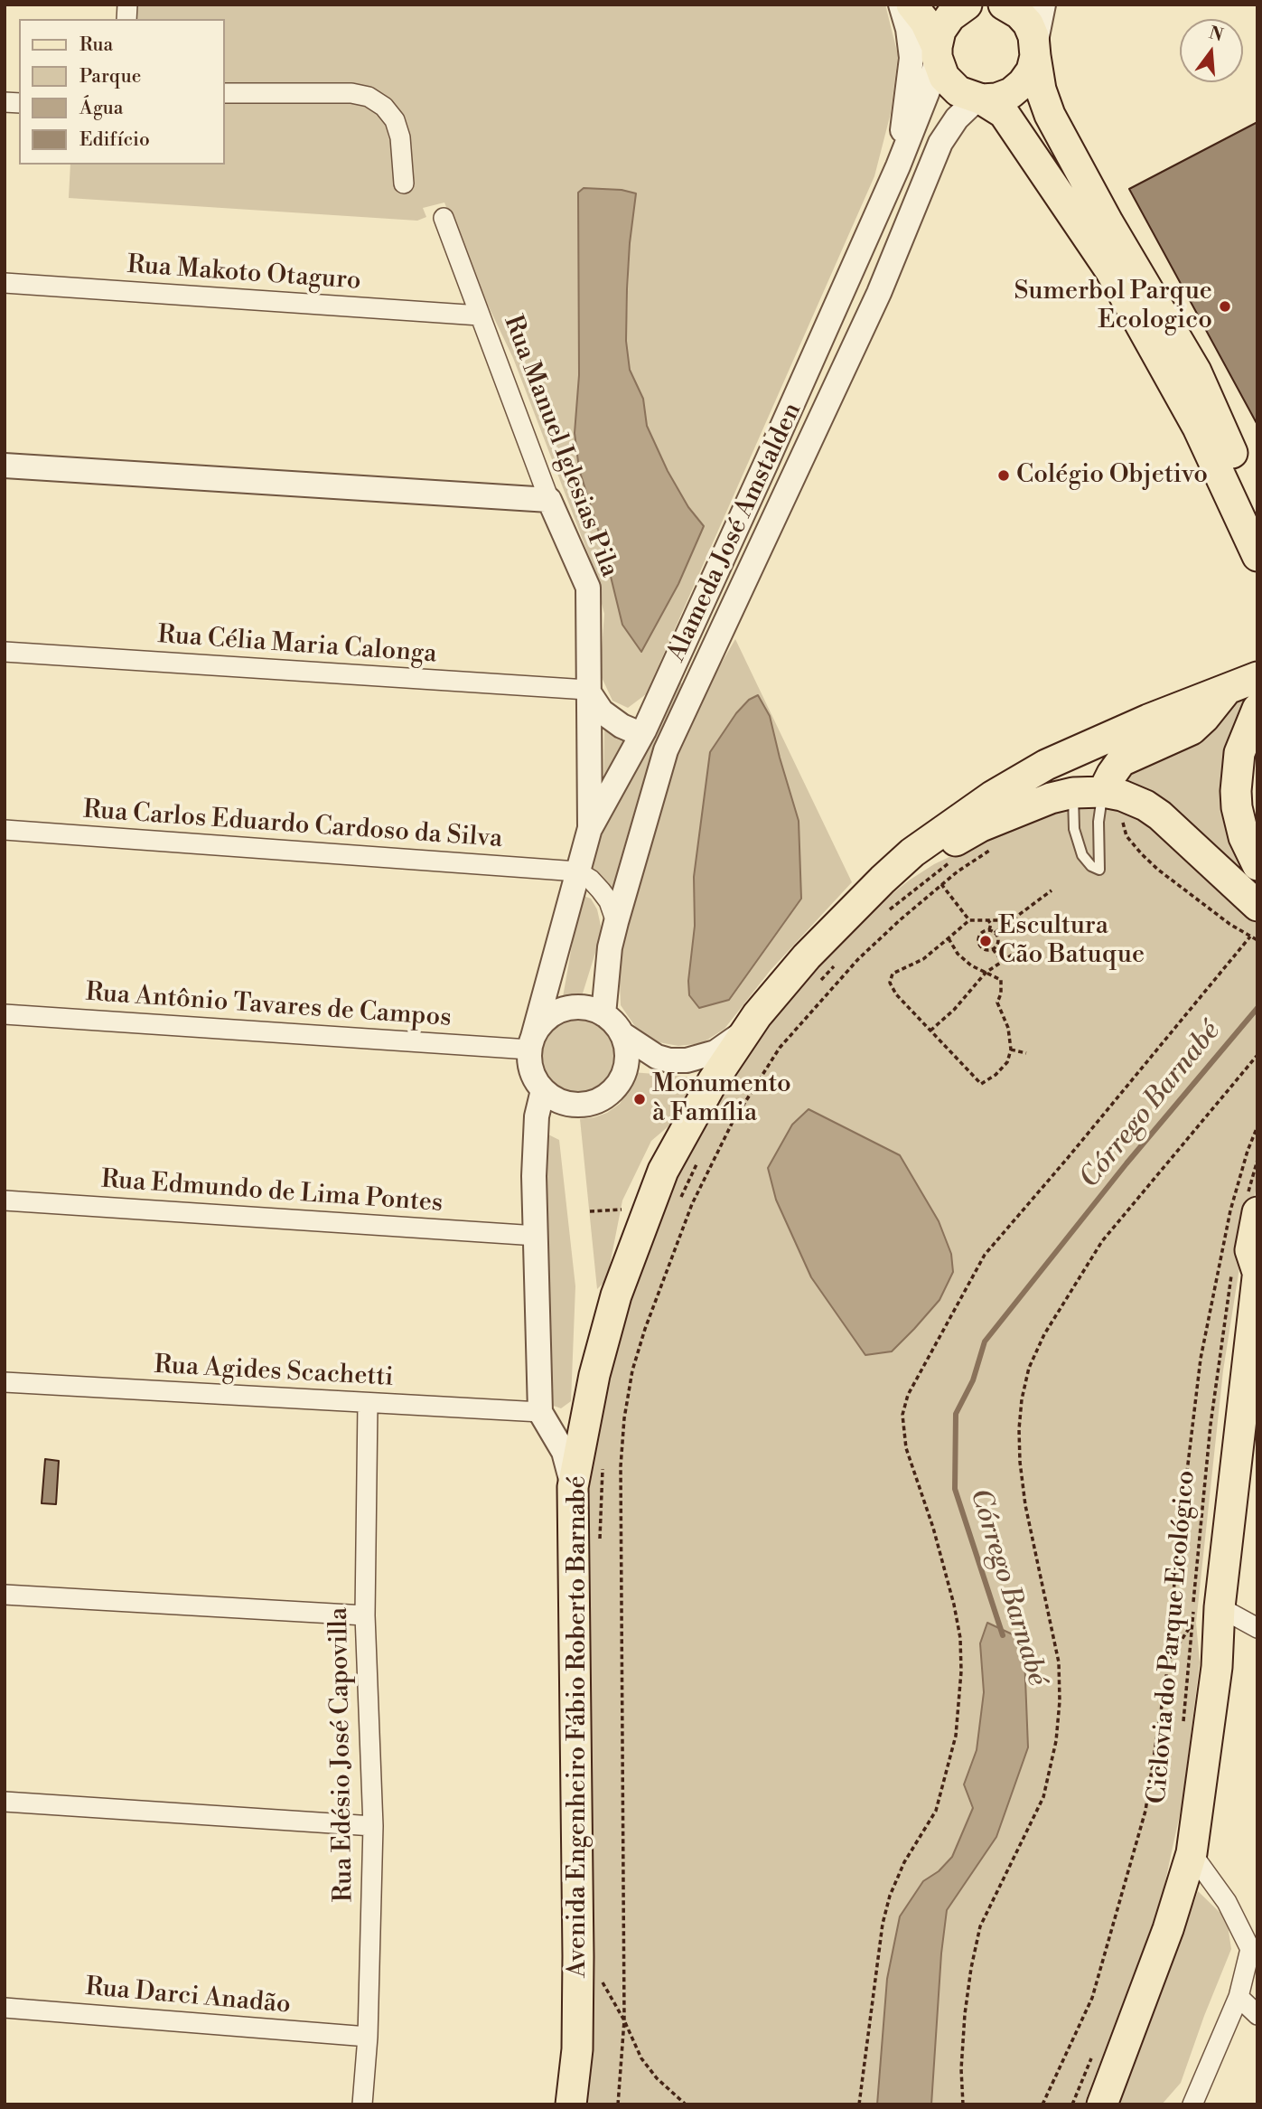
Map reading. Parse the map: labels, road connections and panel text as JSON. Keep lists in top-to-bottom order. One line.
{"streets":{"main road":["Avenida Engenheiro Fábio Roberto Barnabé"],"street":["Rua Makoto Otaguro","Rua Manuel Iglesias Pila","Alameda José Amstalden","Rua Célia Maria Calonga","Rua Carlos Eduardo Cardoso da Silva","Rua Antônio Tavares de Campos","Rua Edmundo de Lima Pontes","Rua Agides Scachetti","Rua Edésio José Capovilla","Rua Darci Anadão"],"path":["Ciclovia do Parque Ecológico"]},"crossings":[["Rua Makoto Otaguro","Rua Manuel Iglesias Pila"],["Rua Manuel Iglesias Pila","Alameda José Amstalden"],["Rua Manuel Iglesias Pila","Rua Célia Maria Calonga"],["Rua Manuel Iglesias Pila","Rua Carlos Eduardo Cardoso da Silva"],["Rua Manuel Iglesias Pila","Rua Antônio Tavares de Campos"],["Alameda José Amstalden","Rua Antônio Tavares de Campos"],["Rua Agides Scachetti","Rua Edésio José Capovilla"],["Rua Edésio José Capovilla","Rua Darci Anadão"]],"water":["Córrego Barnabé"],"places":["Sumerbol Parque Ecologico","Colégio Objetivo","Escultura Cão Batuque","Monumento à Família"],"legend":["Rua","Parque","Água","Edifício"],"north":"top"}
